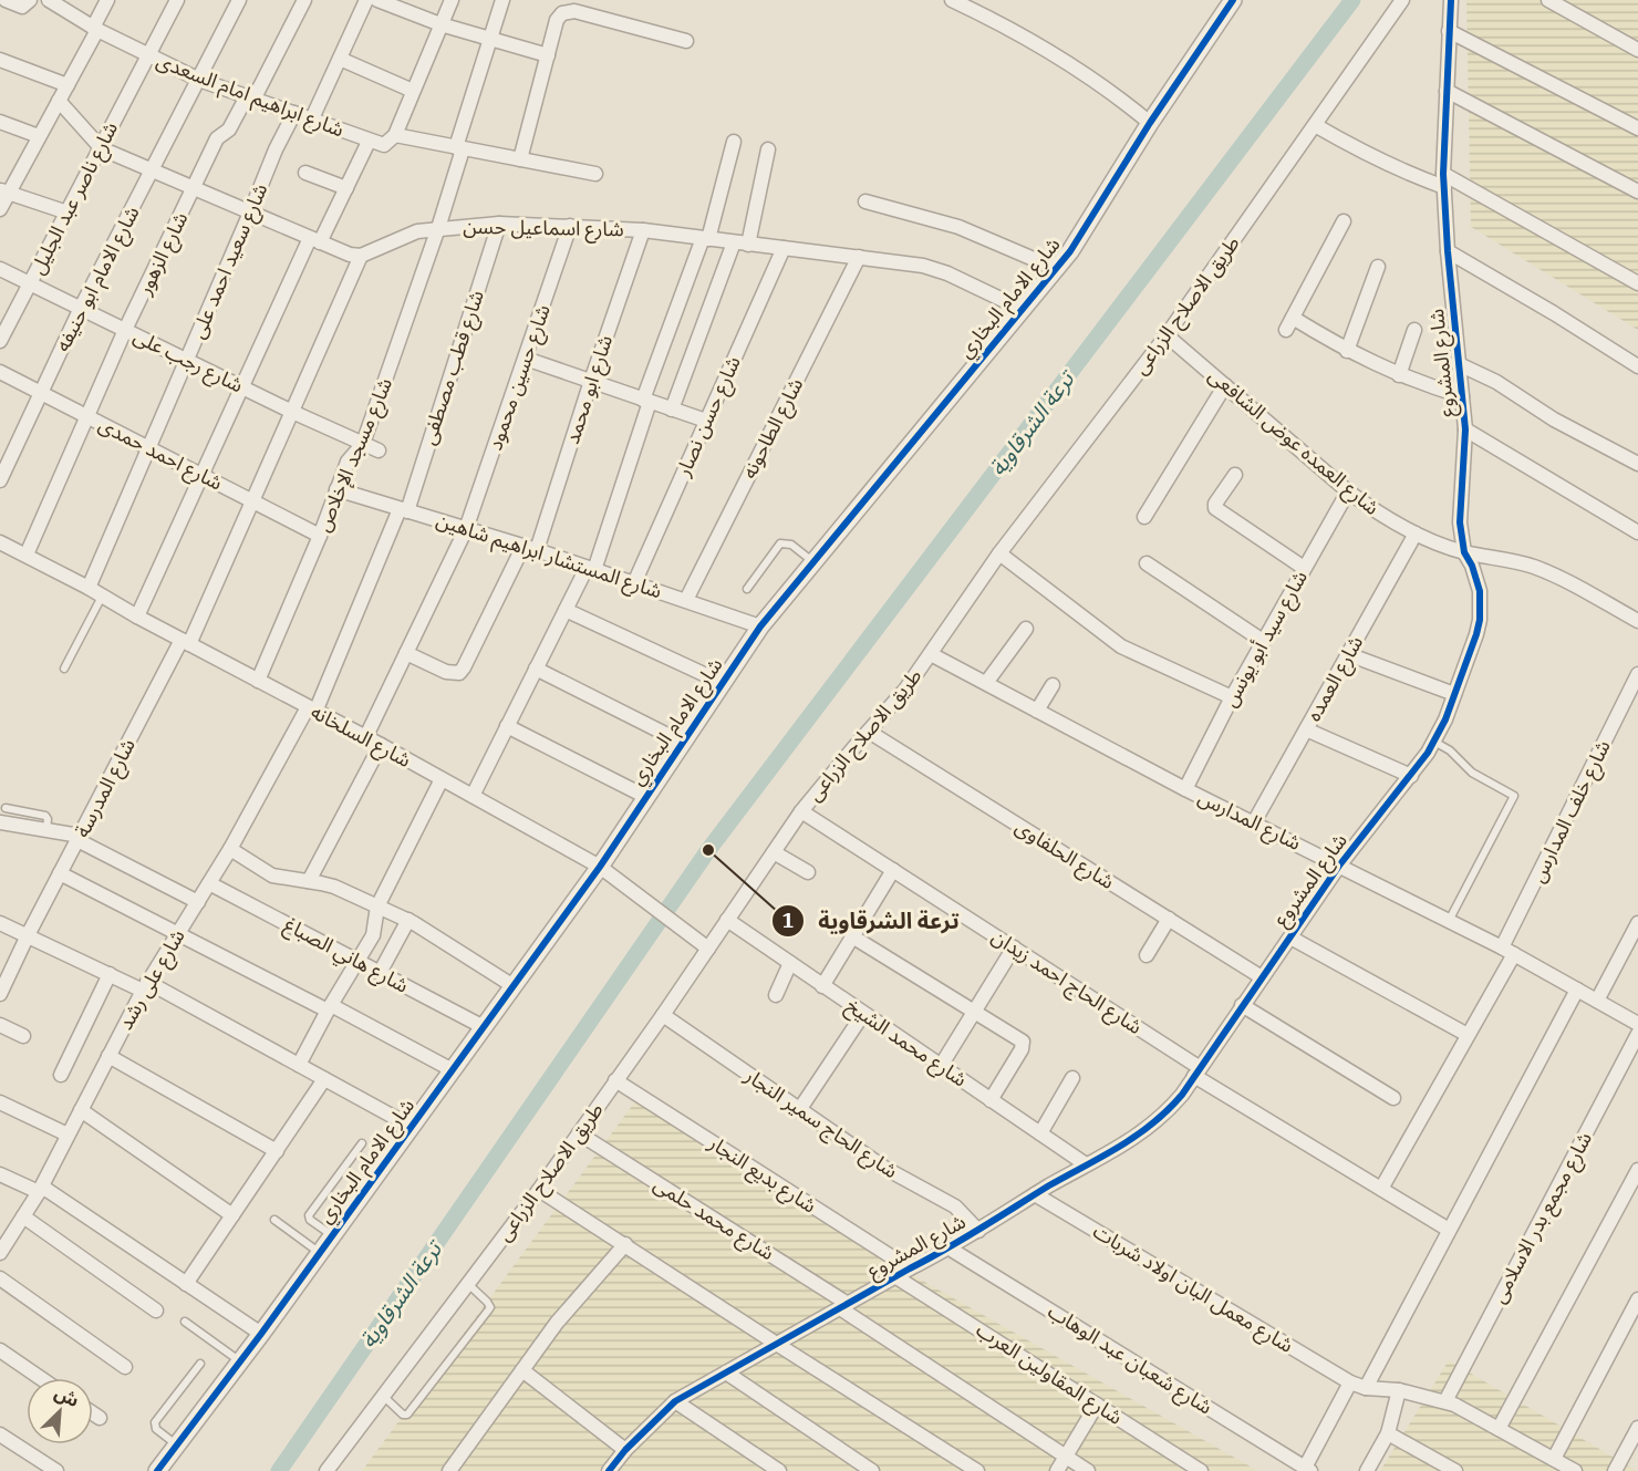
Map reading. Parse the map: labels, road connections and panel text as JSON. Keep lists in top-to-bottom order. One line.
{"streets":{"street":["شارع ابراهيم امام السعدى","شارع ناصر عبد الجليل","شارع اسماعيل حسن","شارع الزهور","شارع سعيد احمد على","شارع الامام ابو حنيفه","شارع الامام البخاري","طريق الاصلاح الزراعى","شارع رجب على","شارع المشروع","شارع قطب مصطفى","شارع حسين محمود","شارع ابو محمد","شارع حسن نصار","شارع الطاحونه","شارع العمده عوض الشافعى","شارع احمد حمدى","شارع مسجد الإخلاص","شارع المستشار ابراهيم شاهين","شارع سيد أبو يونس","شارع العمده","شارع السلخانه","شارع المدرسة","شارع خلف المدارس","شارع المدارس","شارع الحلفاوى","شارع هاني الصباغ","شارع على رشد","شارع الحاج احمد زيدان","شارع محمد الشيخ","شارع الحاج سمير النجار","شارع بديع النجار","شارع مجمع بدر الاسلامى","شارع محمد حلمى","شارع معمل البان اولاد شربات","شارع شعبان عبد الوهاب","شارع المقاولين العرب"]},"crossings":[["شارع ابراهيم امام السعدى","شارع ناصر عبد الجليل"],["شارع ابراهيم امام السعدى","شارع الزهور"],["شارع ابراهيم امام السعدى","شارع سعيد احمد على"],["شارع ابراهيم امام السعدى","شارع الامام ابو حنيفه"],["شارع ناصر عبد الجليل","شارع رجب على"],["شارع اسماعيل حسن","شارع الامام البخاري"],["شارع اسماعيل حسن","شارع قطب مصطفى"],["شارع اسماعيل حسن","شارع حسين محمود"],["شارع اسماعيل حسن","شارع ابو محمد"],["شارع اسماعيل حسن","شارع حسن نصار"],["شارع اسماعيل حسن","شارع الطاحونه"],["شارع اسماعيل حسن","شارع مسجد الإخلاص"],["شارع اسماعيل حسن","شارع المدرسة"],["شارع الزهور","شارع رجب على"],["شارع الزهور","شارع احمد حمدى"],["شارع الزهور","شارع السلخانه"],["شارع سعيد احمد على","شارع رجب على"],["شارع سعيد احمد على","شارع احمد حمدى"],["شارع سعيد احمد على","شارع السلخانه"],["شارع الامام ابو حنيفه","شارع رجب على"],["شارع الامام ابو حنيفه","شارع احمد حمدى"],["شارع الامام البخاري","شارع المستشار ابراهيم شاهين"],["شارع الامام البخاري","شارع السلخانه"],["شارع الامام البخاري","شارع هاني الصباغ"],["طريق الاصلاح الزراعى","شارع العمده عوض الشافعى"],["طريق الاصلاح الزراعى","شارع السلخانه"],["طريق الاصلاح الزراعى","شارع المدارس"],["طريق الاصلاح الزراعى","شارع الحلفاوى"],["طريق الاصلاح الزراعى","شارع الحاج احمد زيدان"],["طريق الاصلاح الزراعى","شارع محمد الشيخ"],["طريق الاصلاح الزراعى","شارع الحاج سمير النجار"],["طريق الاصلاح الزراعى","شارع بديع النجار"],["طريق الاصلاح الزراعى","شارع محمد حلمى"],["شارع رجب على","شارع مسجد الإخلاص"],["شارع رجب على","شارع المدرسة"],["شارع المشروع","شارع العمده عوض الشافعى"],["شارع المشروع","شارع المدارس"],["شارع المشروع","شارع الحلفاوى"],["شارع المشروع","شارع الحاج احمد زيدان"],["شارع المشروع","شارع محمد الشيخ"],["شارع المشروع","شارع الحاج سمير النجار"],["شارع المشروع","شارع بديع النجار"],["شارع المشروع","شارع محمد حلمى"],["شارع المشروع","شارع معمل البان اولاد شربات"],["شارع المشروع","شارع شعبان عبد الوهاب"],["شارع المشروع","شارع المقاولين العرب"],["شارع قطب مصطفى","شارع المستشار ابراهيم شاهين"],["شارع قطب مصطفى","شارع السلخانه"],["شارع قطب مصطفى","شارع على رشد"],["شارع حسين محمود","شارع ابو محمد"],["شارع حسين محمود","شارع المستشار ابراهيم شاهين"],["شارع حسين محمود","شارع السلخانه"],["شارع ابو محمد","شارع المستشار ابراهيم شاهين"],["شارع حسن نصار","شارع المستشار ابراهيم شاهين"],["شارع الطاحونه","شارع المستشار ابراهيم شاهين"],["شارع العمده عوض الشافعى","شارع سيد أبو يونس"],["شارع العمده عوض الشافعى","شارع العمده"],["شارع احمد حمدى","شارع مسجد الإخلاص"],["شارع احمد حمدى","شارع المدرسة"],["شارع مسجد الإخلاص","شارع المستشار ابراهيم شاهين"],["شارع مسجد الإخلاص","شارع السلخانه"],["شارع سيد أبو يونس","شارع المدارس"],["شارع العمده","شارع المدارس"],["شارع السلخانه","شارع المدرسة"],["شارع السلخانه","شارع على رشد"],["شارع خلف المدارس","شارع المدارس"],["شارع خلف المدارس","شارع الحاج احمد زيدان"],["شارع هاني الصباغ","شارع على رشد"],["شارع مجمع بدر الاسلامى","شارع معمل البان اولاد شربات"]],"water":["ترعة الشرقاوية"],"places":["ترعة الشرقاوية"],"north":"top right"}
